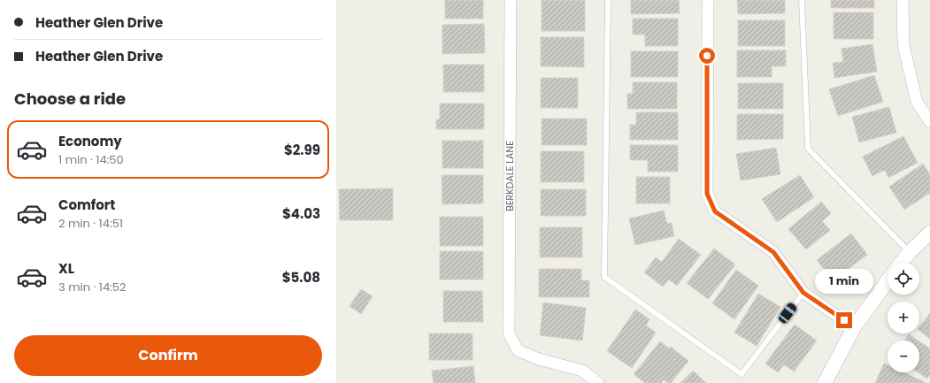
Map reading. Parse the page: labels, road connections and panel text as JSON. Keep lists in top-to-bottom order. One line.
{"streets":{"street":["BERKDALE LANE"]},"page":{"banner":["Heather Glen Drive","Heather Glen Drive"],"heading":"Choose a ride","list":[{"name":"Economy","note":"1 min · 14:50","value":"$2.99"},{"name":"Comfort","note":"2 min · 14:51","value":"$4.03"},{"name":"XL","note":"3 min · 14:52","value":"$5.08"}],"map_buttons":["+","−"],"bubble":"1 min","buttons":"Confirm"}}
